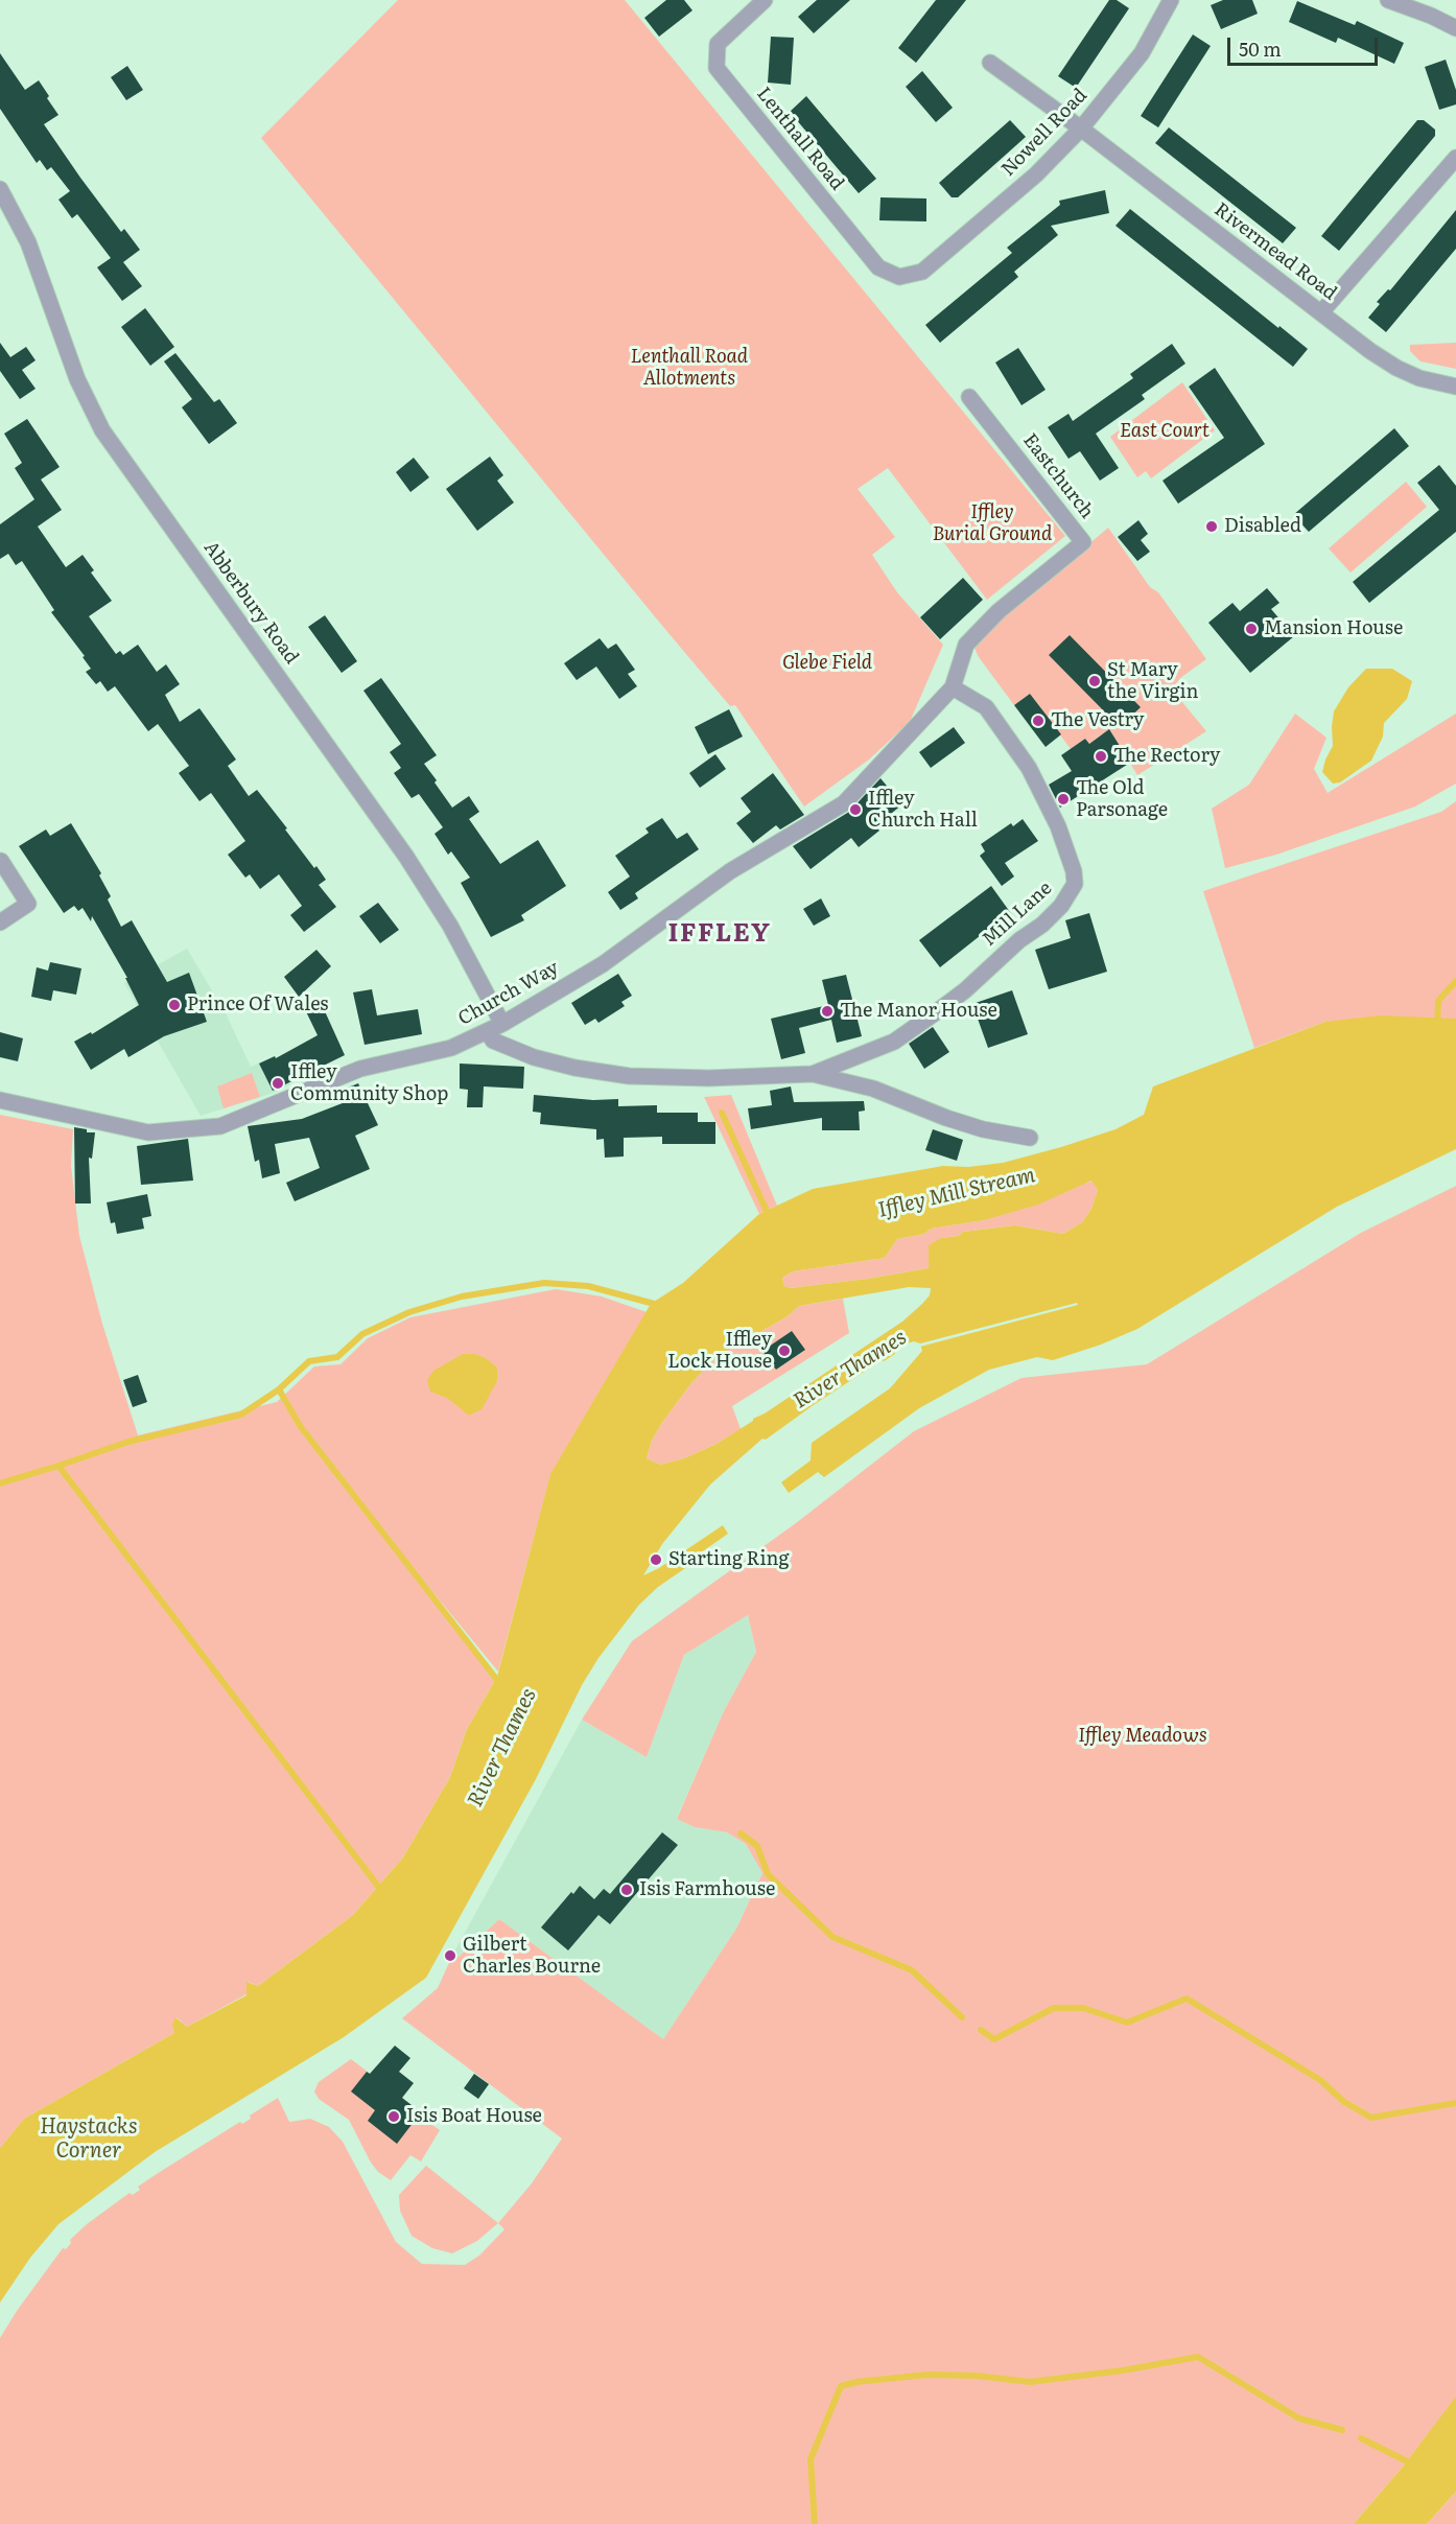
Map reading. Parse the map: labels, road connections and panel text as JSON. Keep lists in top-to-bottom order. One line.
{"streets":{"street":["Nowell Road","Lenthall Road","Rivermead Road","Eastchurch","Abberbury Road","Mill Lane","Church Way"]},"crossings":[["Nowell Road","Lenthall Road"],["Nowell Road","Rivermead Road"],["Eastchurch","Mill Lane"],["Eastchurch","Church Way"],["Abberbury Road","Mill Lane"],["Abberbury Road","Church Way"],["Mill Lane","Church Way"]],"districts":["IFFLEY"],"water":["Iffley Mill Stream","River Thames","Haystacks Corner"],"parks":["Lenthall Road Allotments","East Court","Iffley Burial Ground","Glebe Field","Iffley Meadows"],"places":["Disabled","Mansion House","St Mary the Virgin","The Vestry","The Rectory","The Old Parsonage","Iffley Church Hall","Prince Of Wales","The Manor House","Iffley Community Shop","Iffley Lock House","Starting Ring","Isis Farmhouse","Gilbert Charles Bourne","Isis Boat House"],"scale_bar":"50 m"}
